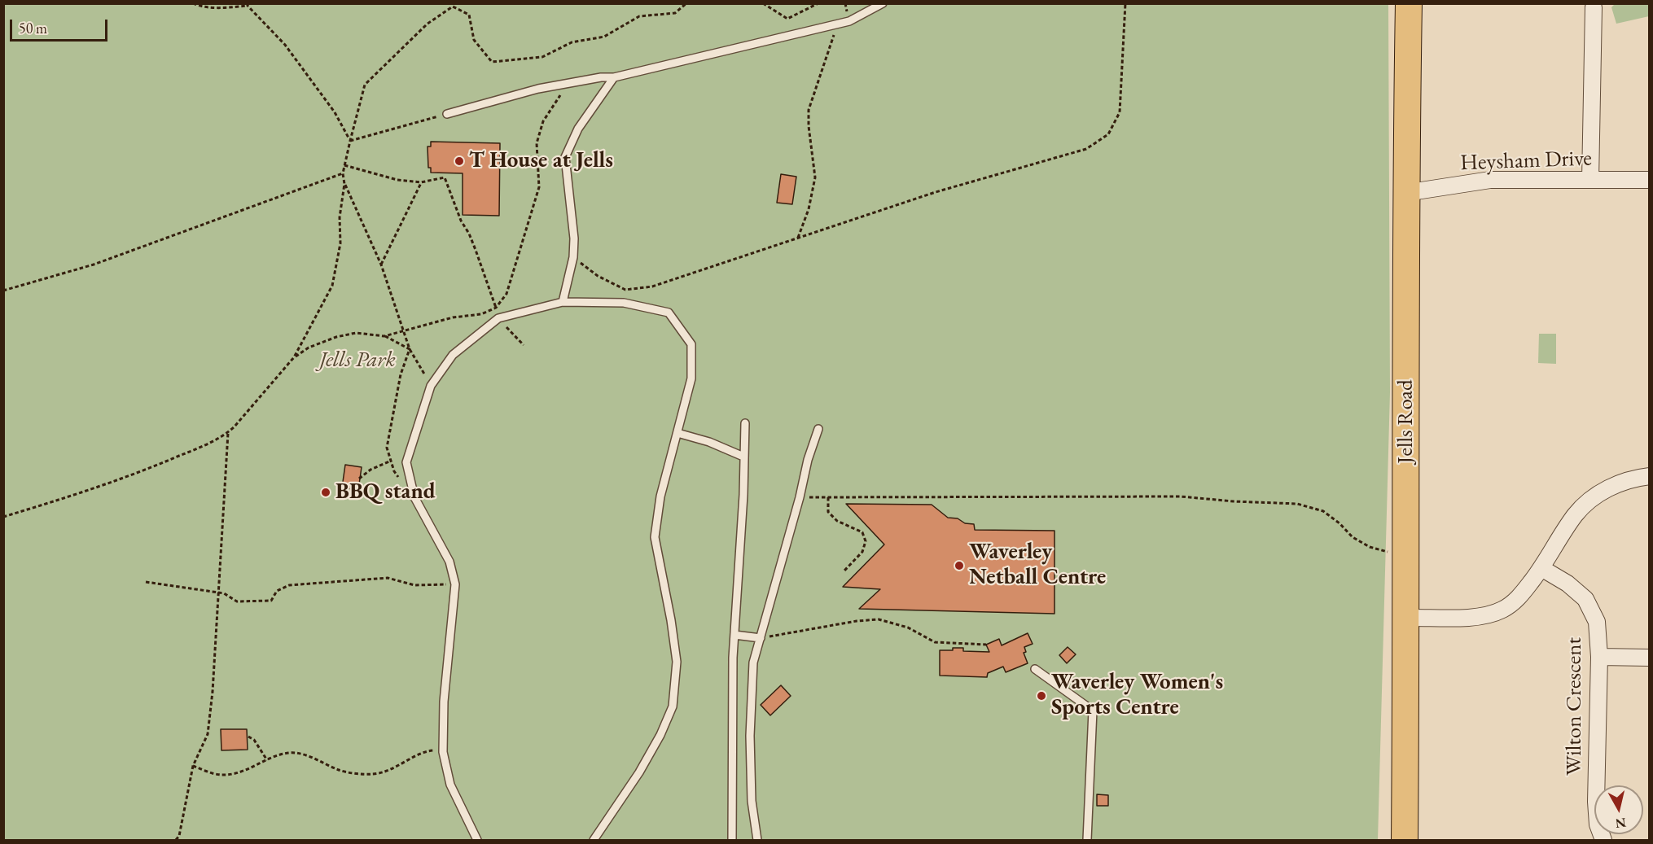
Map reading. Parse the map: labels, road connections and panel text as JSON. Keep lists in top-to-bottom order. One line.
{"streets":{"main road":["Jells Road"],"street":["Heysham Drive","Wilton Crescent"]},"crossings":[["Heysham Drive","Jells Road"]],"parks":["Jells Park"],"places":["T House at Jells","BBQ stand","Waverley Netball Centre","Waverley Women's Sports Centre"],"scale_bar":"50 m","north":"bottom"}
